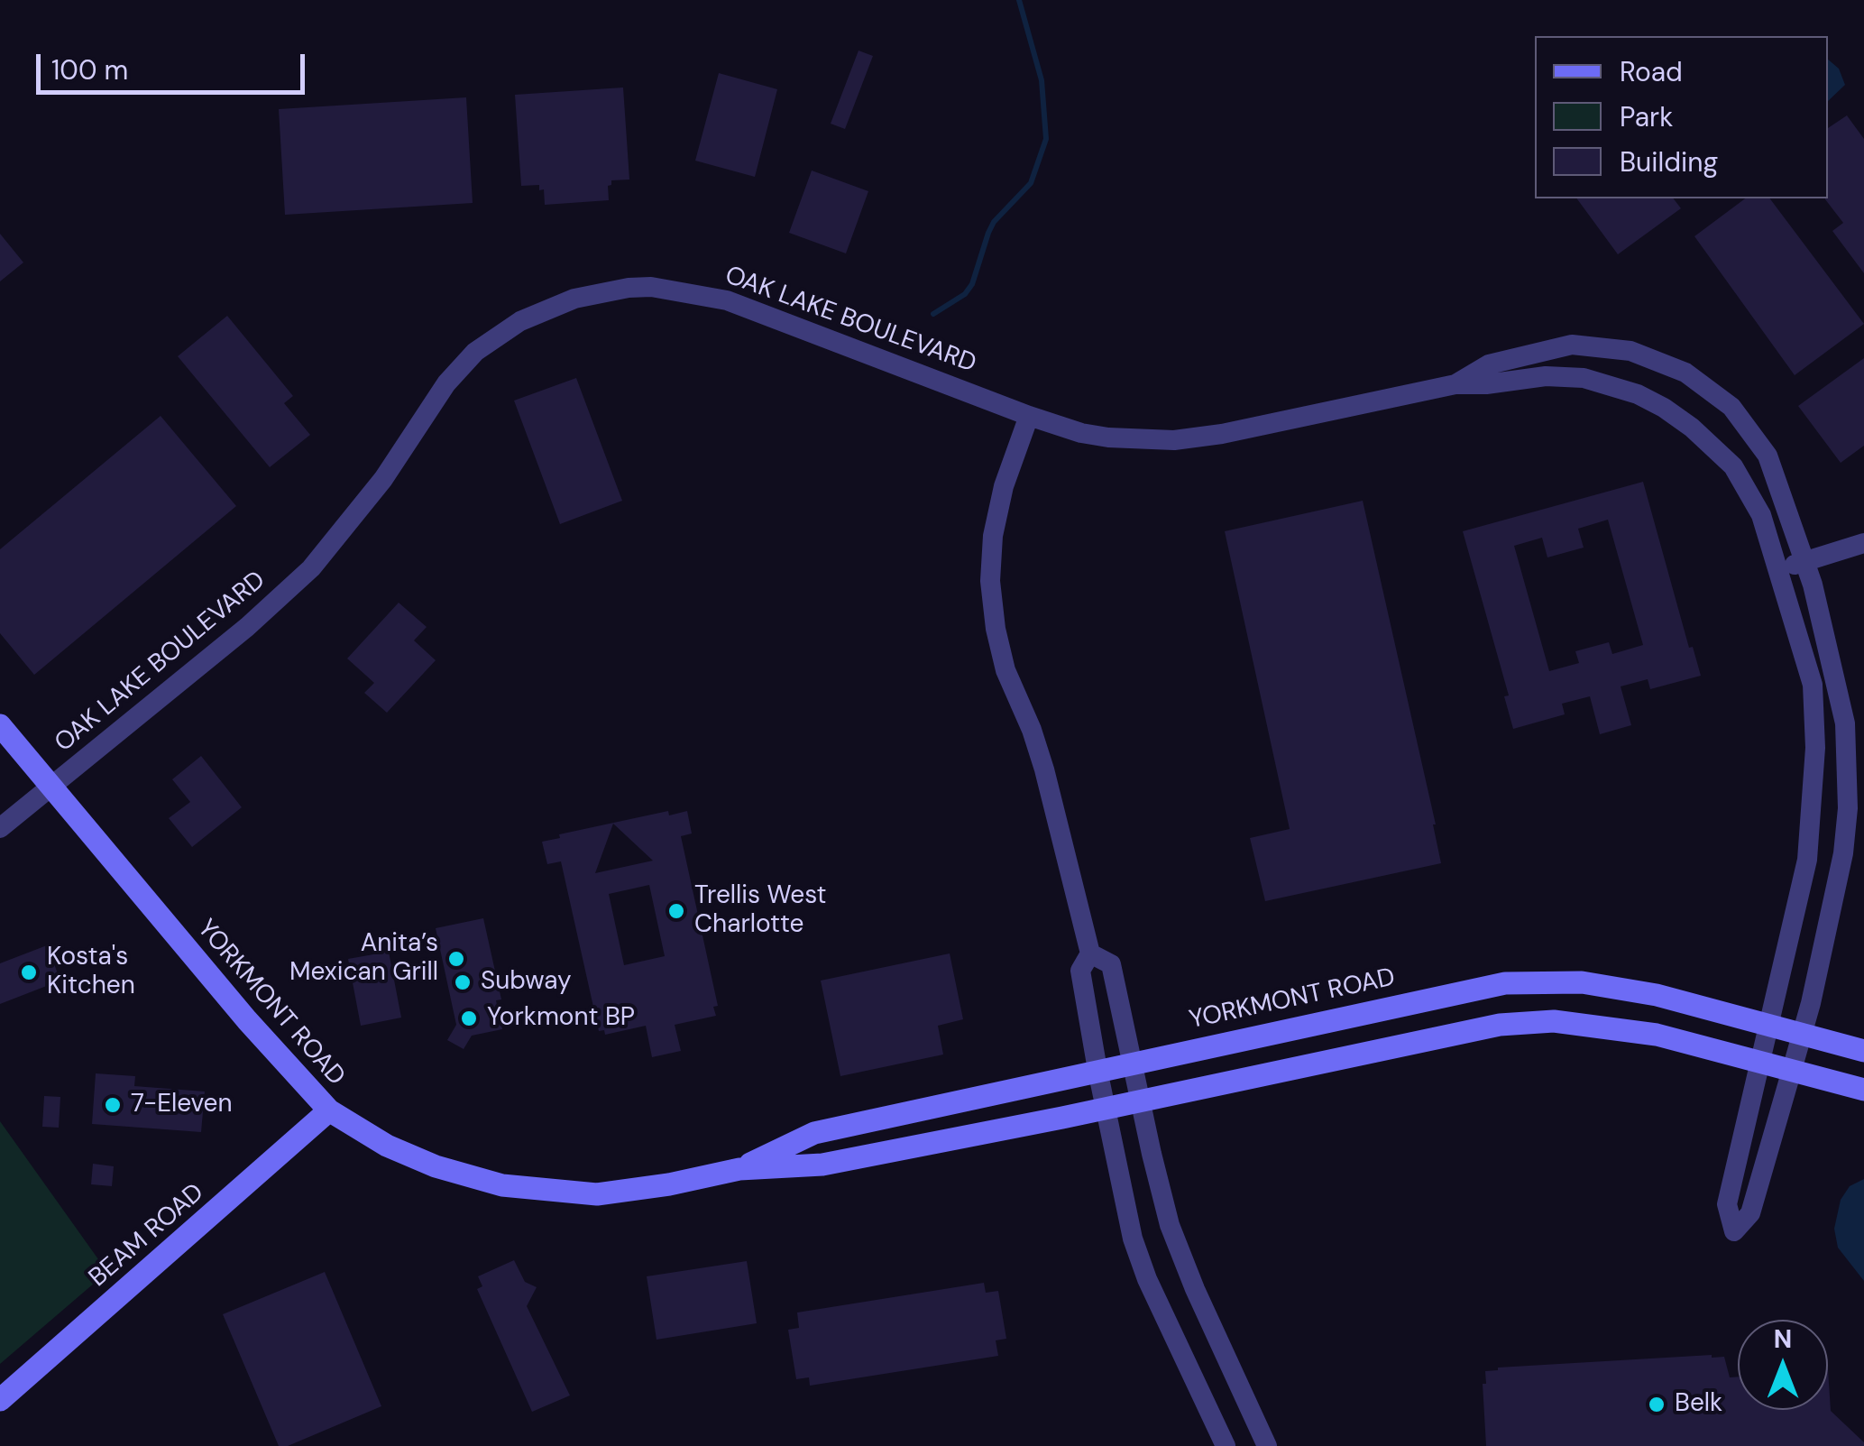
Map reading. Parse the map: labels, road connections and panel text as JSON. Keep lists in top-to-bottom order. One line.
{"streets":{"street":["OAK LAKE BOULEVARD","YORKMONT ROAD","BEAM ROAD"]},"crossings":[["OAK LAKE BOULEVARD","YORKMONT ROAD"],["YORKMONT ROAD","BEAM ROAD"]],"places":["Trellis West Charlotte","Anita’s Mexican Grill","Kosta's Kitchen","Subway","Yorkmont BP","7-Eleven","Belk"],"legend":["Road","Park","Building"],"scale_bar":"100 m","north":"top"}
